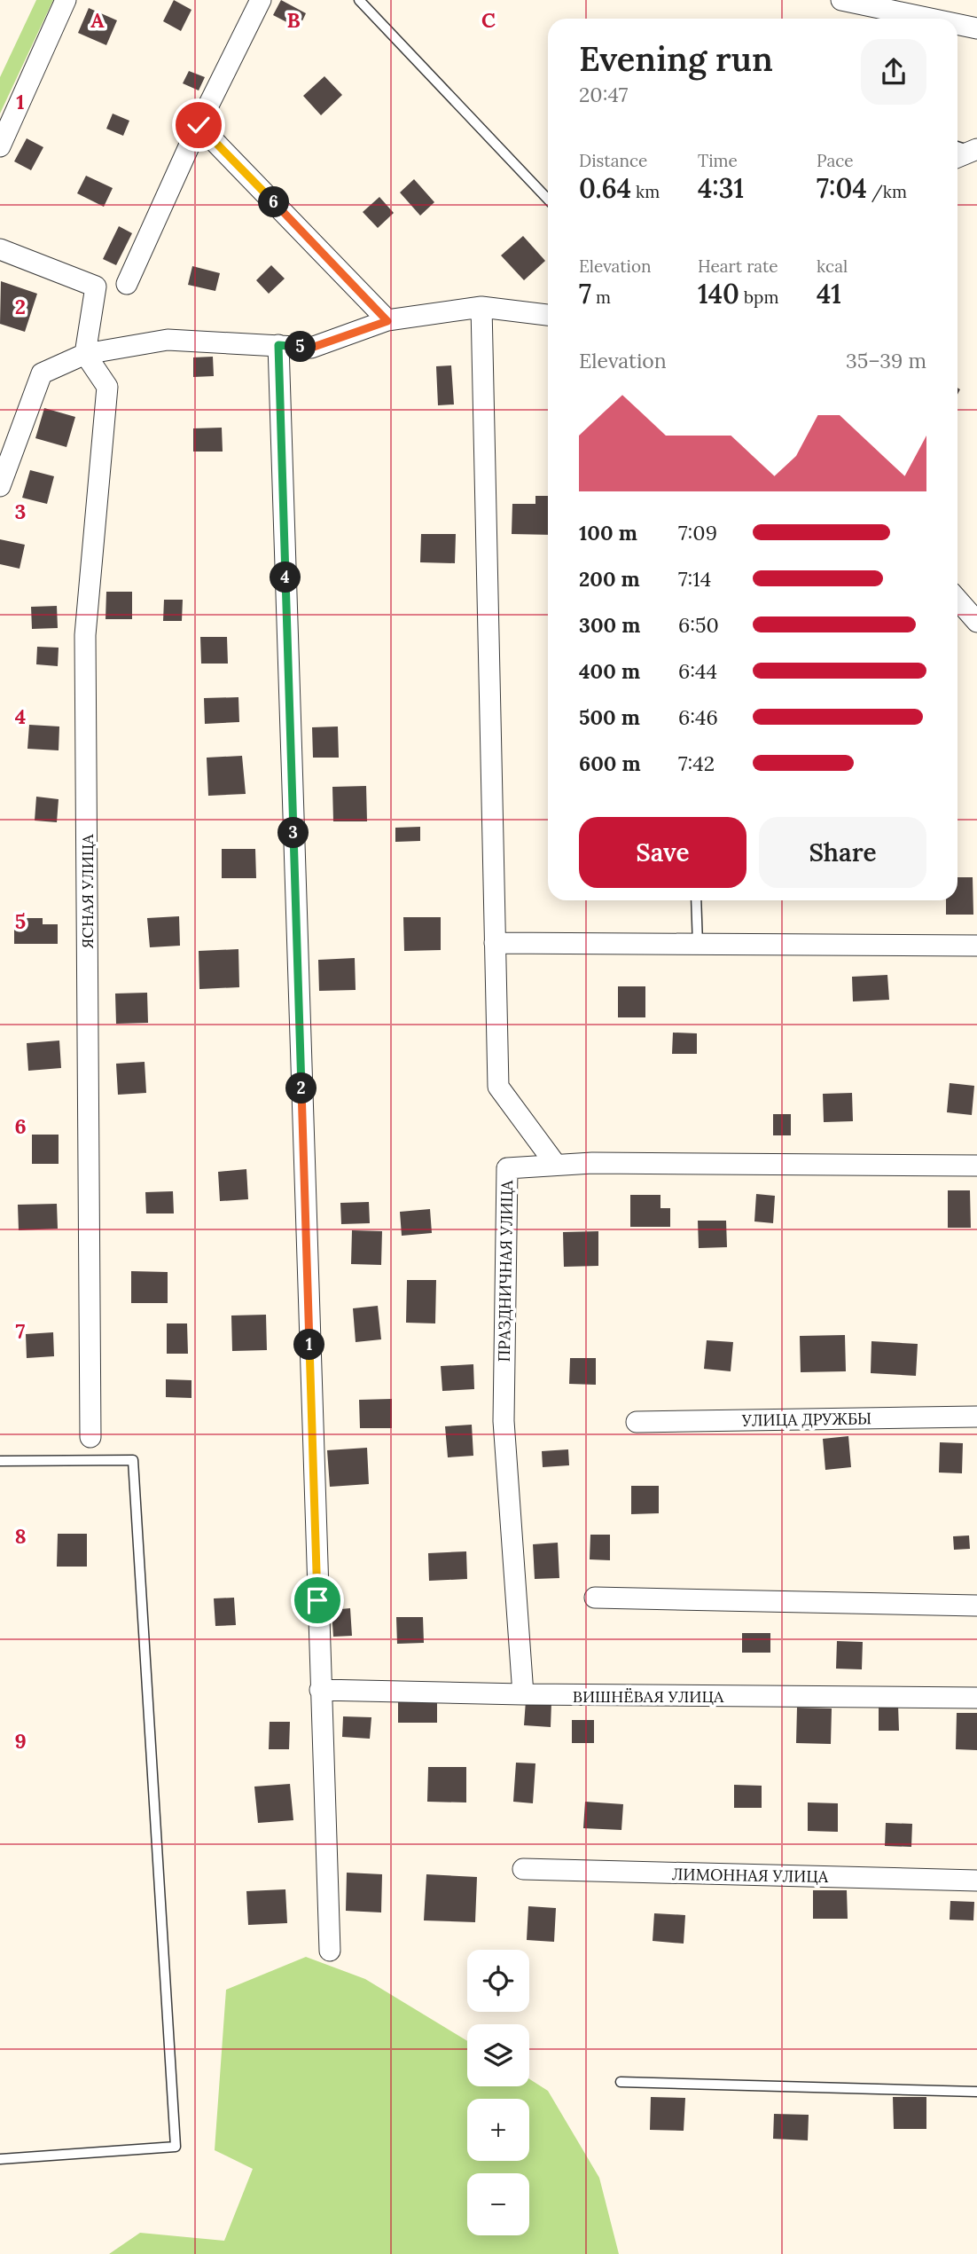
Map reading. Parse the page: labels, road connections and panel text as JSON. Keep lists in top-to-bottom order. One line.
{"streets":{"street":["ЯСНАЯ УЛИЦА","ПРАЗДНИЧНАЯ УЛИЦА","УЛИЦА ДРУЖБЫ","ВИШНЁВАЯ УЛИЦА","ЛИМОННАЯ УЛИЦА"]},"crossings":[["ПРАЗДНИЧНАЯ УЛИЦА","ВИШНЁВАЯ УЛИЦА"]],"page":{"heading":["Evening run","20:47"],"stats":[["Distance","0.64 km"],["Time","4:31"],["Pace","7:04 /km"],["Elevation","7 m"],["Heart rate","140 bpm"],["kcal","41"]],"pins":["6","5","4","3","2","1"],"chart":["Elevation","35–39 m"],"list":[{"name":"100 m","note":"7:09"},{"name":"200 m","note":"7:14"},{"name":"300 m","note":"6:50"},{"name":"400 m","note":"6:44"},{"name":"500 m","note":"6:46"},{"name":"600 m","note":"7:42"}],"buttons":["Save","Share"],"map_buttons":["+","−"]},"grid":{"columns":["A","B","C"],"rows":["1","2","3","4","5","6","7","8","9"]}}
